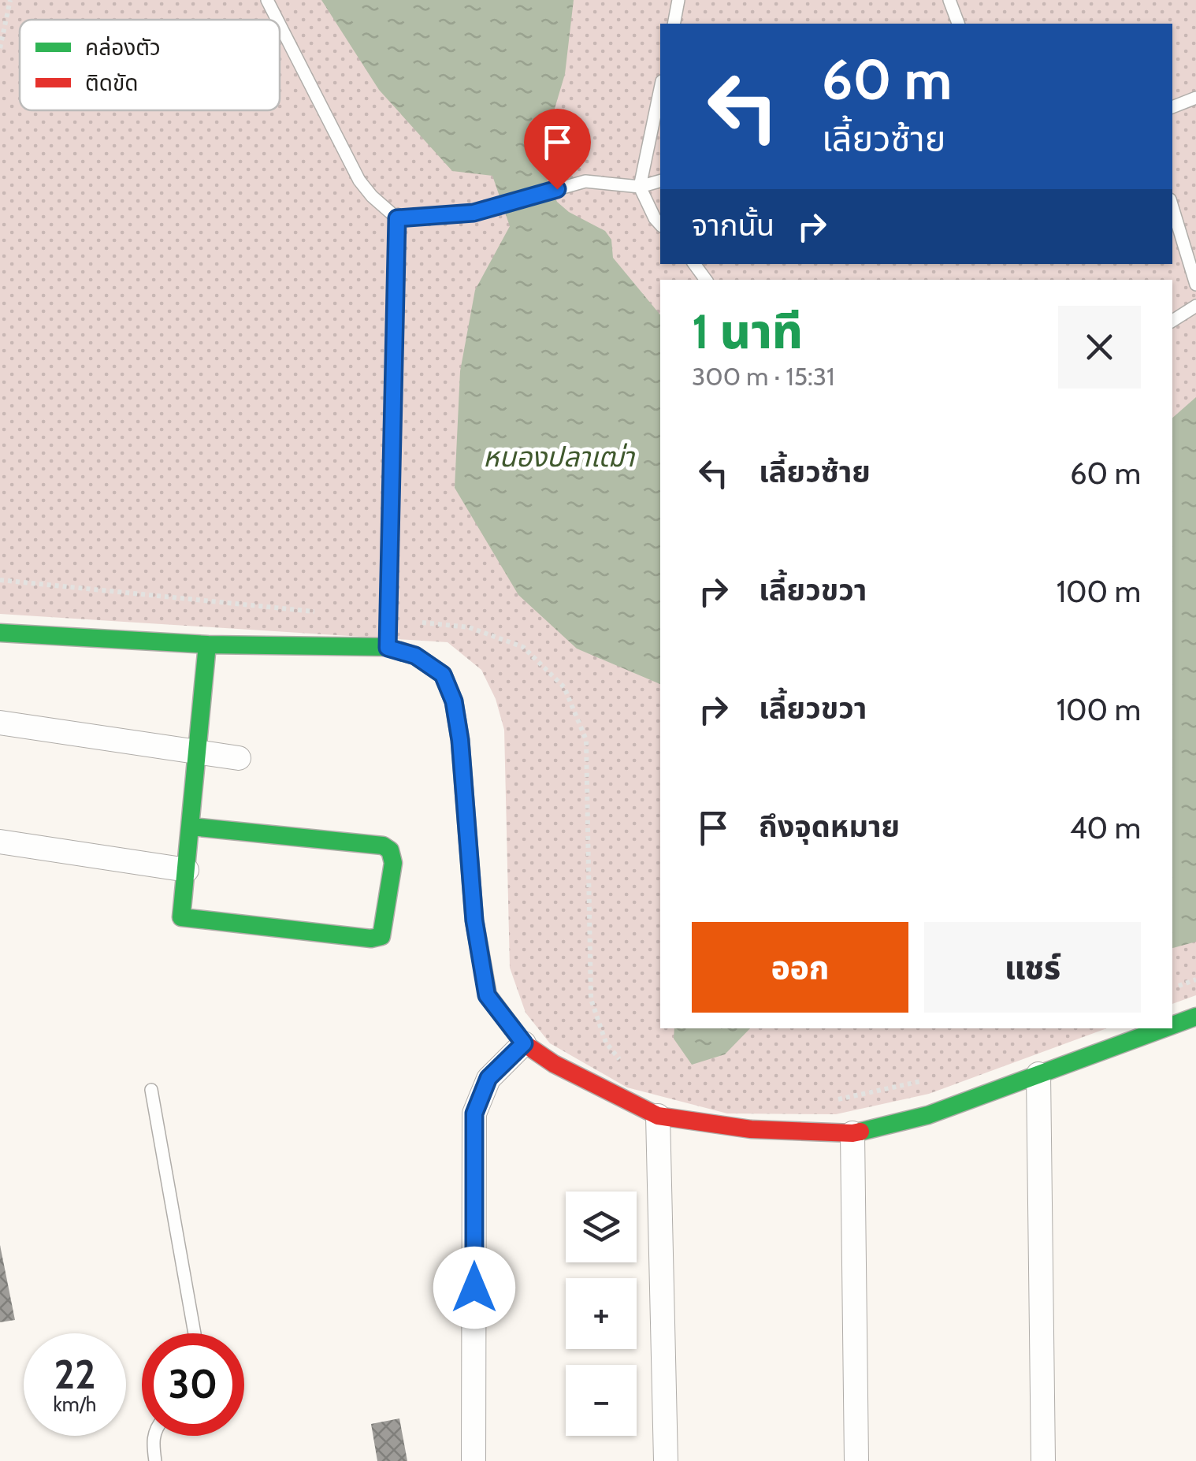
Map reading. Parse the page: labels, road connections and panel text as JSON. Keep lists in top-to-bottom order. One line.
{"water":["หนองปลาเฒ่า"],"legend":["คล่องตัว","ติดขัด"],"page":{"turn":["60 m","เลี้ยวซ้าย"],"then":"จากนั้น","heading":["1 นาที","300 m · 15:31"],"list":[{"name":"เลี้ยวซ้าย","value":"60 m"},{"name":"เลี้ยวขวา","value":"100 m"},{"name":"เลี้ยวขวา","value":"100 m"},{"name":"ถึงจุดหมาย","value":"40 m"}],"buttons":["ออก","แชร์"],"map_buttons":["+","−"],"speed":"22 km/h","limit":"30"}}
